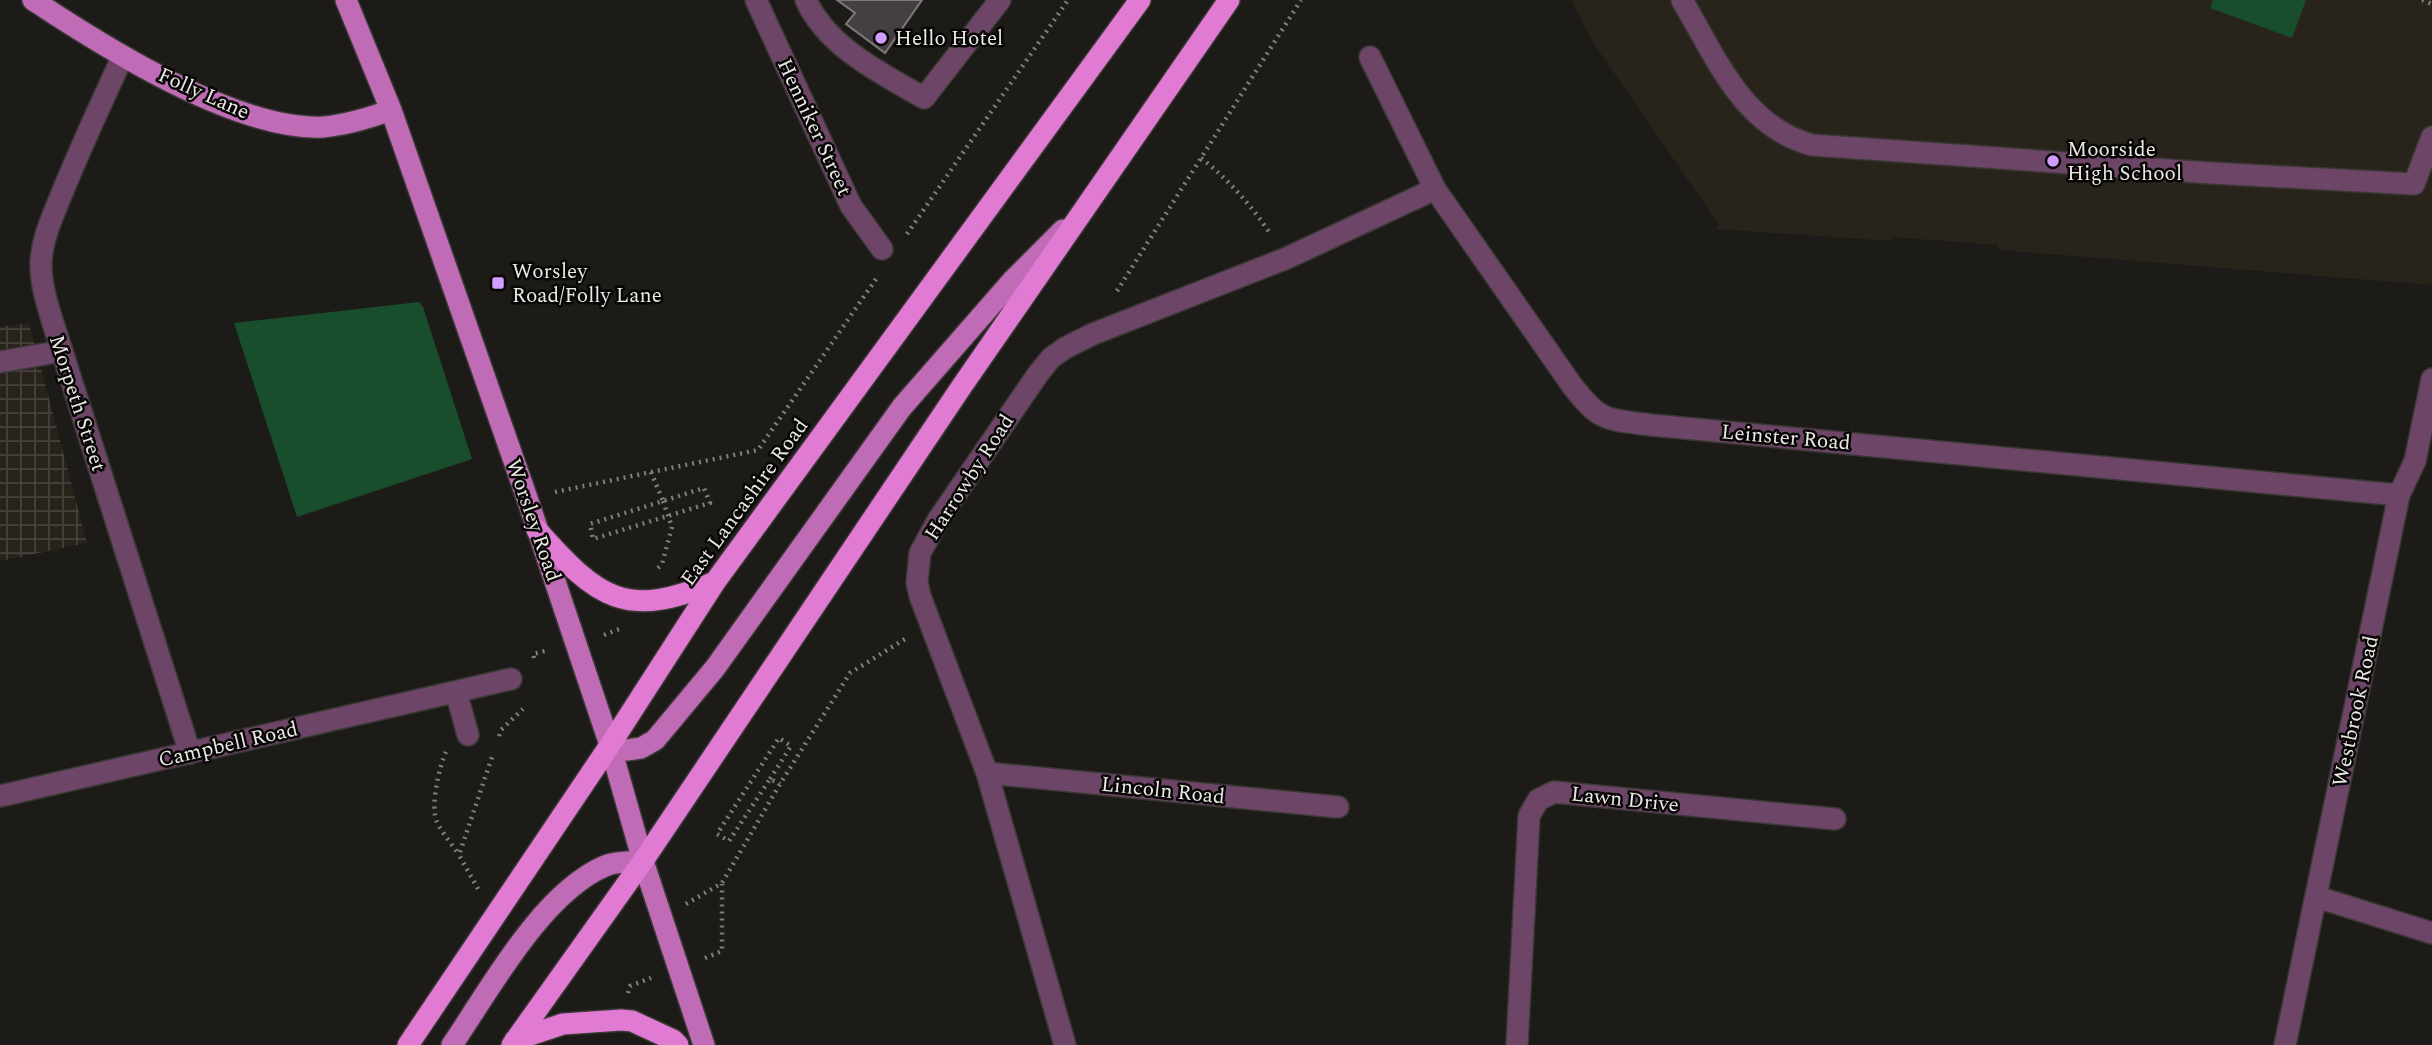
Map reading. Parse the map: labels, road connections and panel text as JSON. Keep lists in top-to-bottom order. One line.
{"streets":{"highway":["East Lancashire Road"],"main road":["Folly Lane","Worsley Road"],"street":["Henniker Street","Morpeth Street","Leinster Road","Harrowby Road","Westbrook Road","Campbell Road","Lincoln Road","Lawn Drive"]},"crossings":[["Folly Lane","Morpeth Street"],["Folly Lane","Worsley Road"],["Morpeth Street","Campbell Road"],["Leinster Road","Harrowby Road"],["Leinster Road","Westbrook Road"],["Harrowby Road","Lincoln Road"],["East Lancashire Road","Worsley Road"]],"places":{"other":["Hello Hotel","Moorside High School"],"transit":["Worsley Road/Folly Lane"]}}
